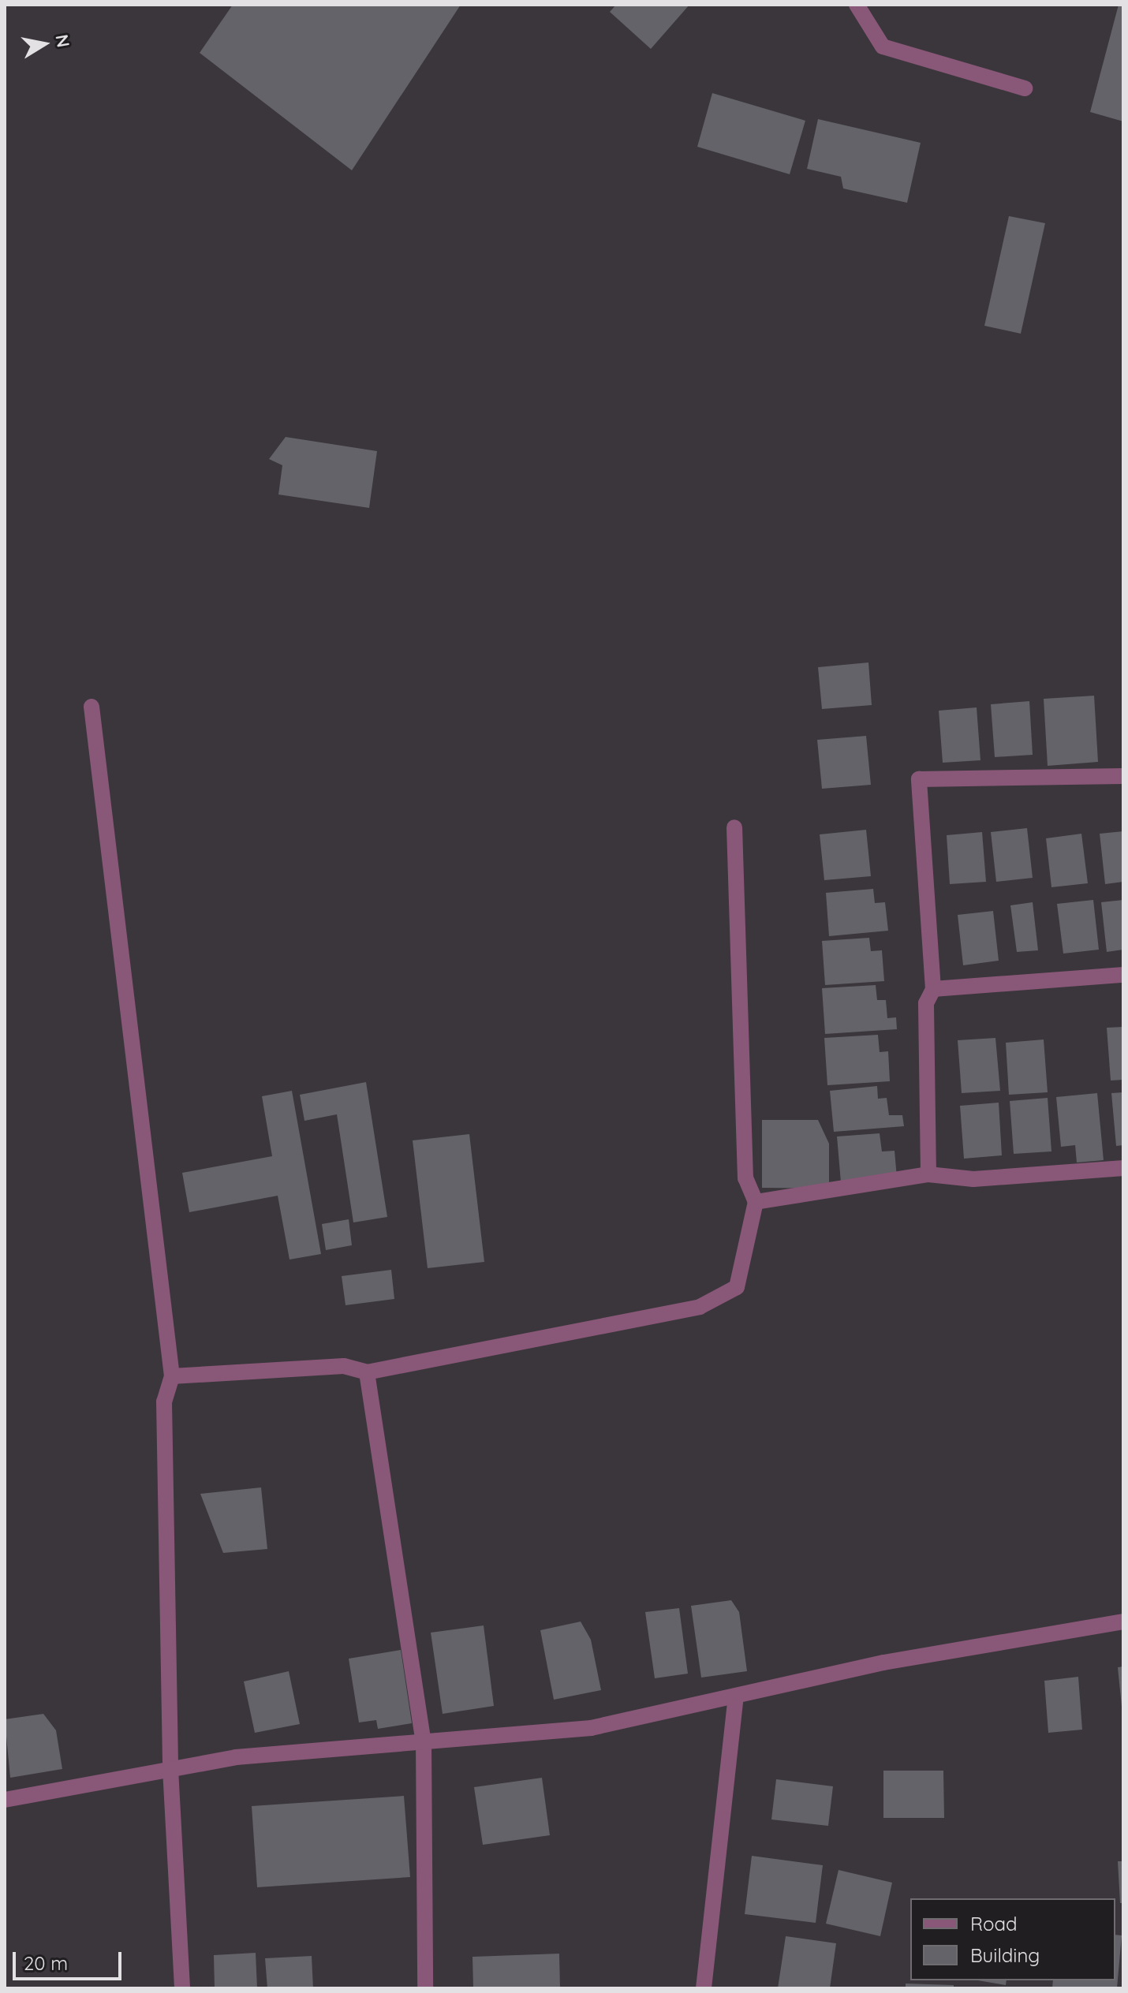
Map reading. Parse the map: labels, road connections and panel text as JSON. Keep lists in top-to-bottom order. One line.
{"legend":["Road","Building"],"scale_bar":"20 m","north":"right"}
